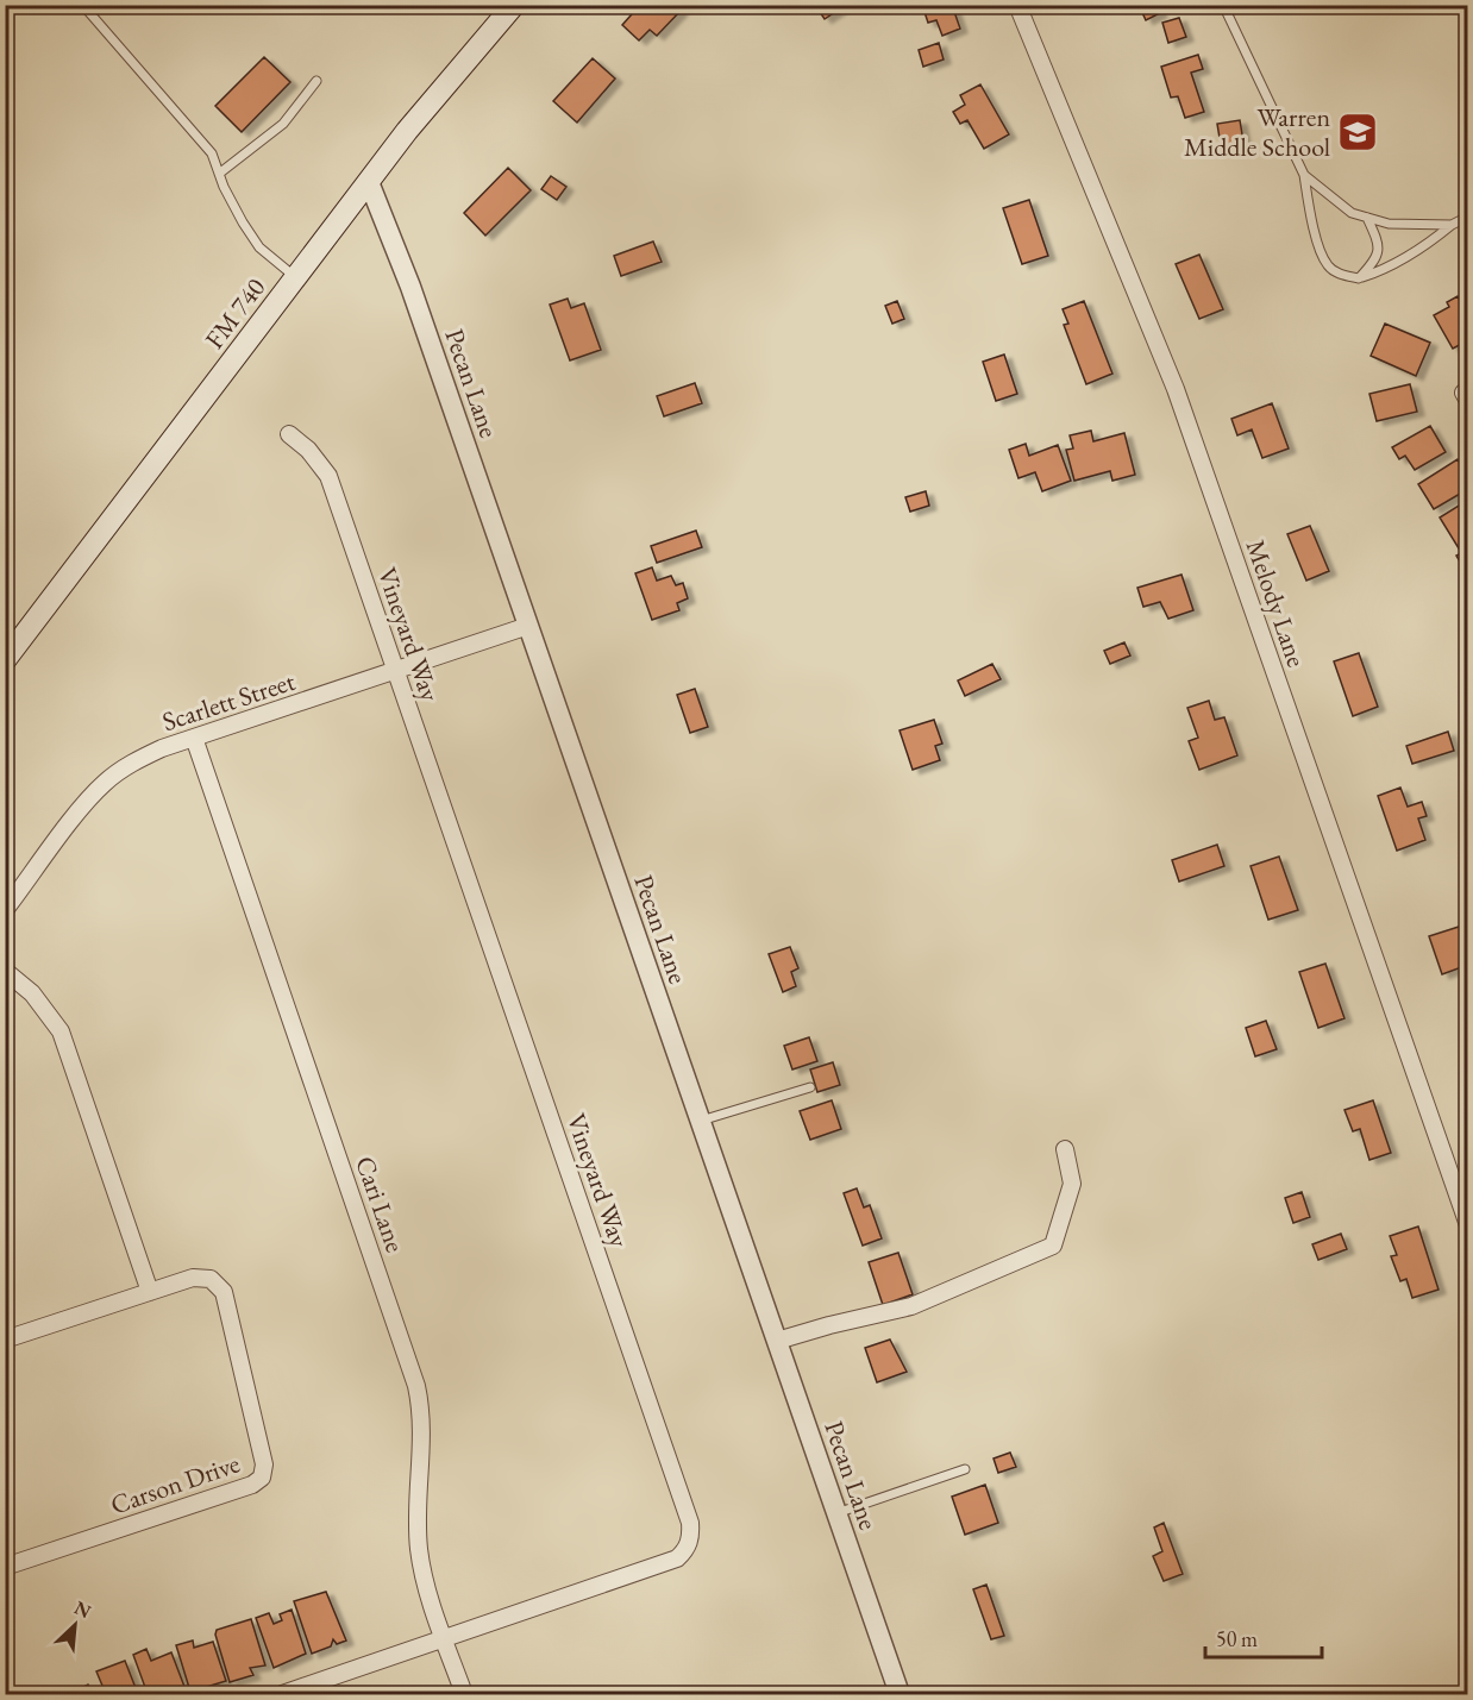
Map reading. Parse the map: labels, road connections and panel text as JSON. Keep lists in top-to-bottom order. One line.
{"streets":{"main road":["FM 740"],"street":["Pecan Lane","Melody Lane","Vineyard Way","Scarlett Street","Cari Lane","Carson Drive"]},"crossings":[["FM 740","Pecan Lane"],["Pecan Lane","Scarlett Street"],["Vineyard Way","Scarlett Street"],["Vineyard Way","Cari Lane"],["Scarlett Street","Cari Lane"]],"places":{"school or university":["Warren Middle School"]},"scale_bar":"50 m","north":"top right"}
